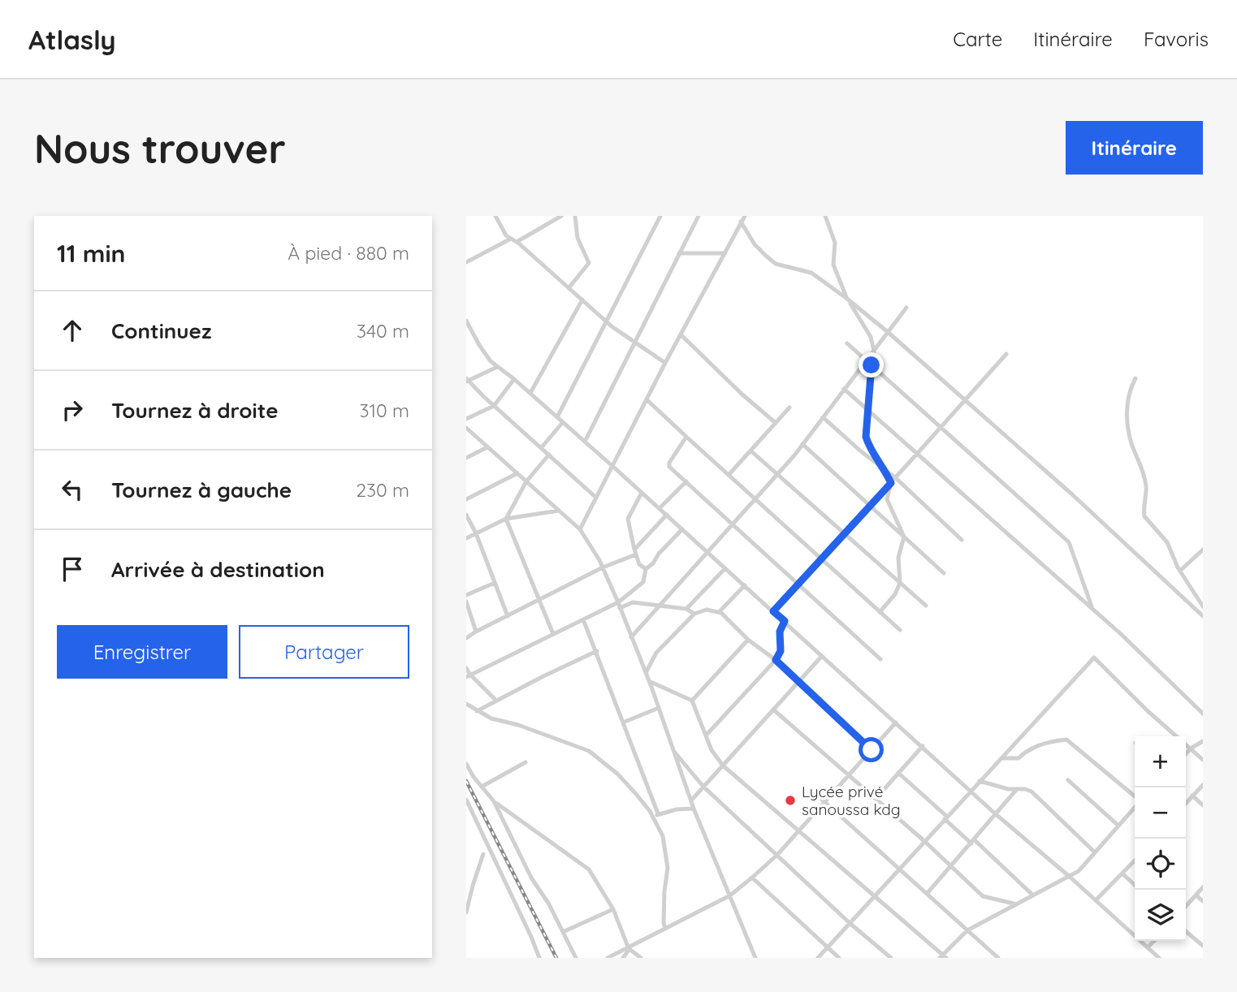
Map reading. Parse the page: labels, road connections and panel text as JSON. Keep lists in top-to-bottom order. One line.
{"places":["Lycée privé sanoussa kdg"],"page":{"header":"Atlasly","nav":["Carte","Itinéraire","Favoris"],"buttons":["Itinéraire",["Enregistrer","Partager"]],"title":"Nous trouver","heading":["11 min","À pied · 880 m"],"list":[["Continuez","340 m"],["Tournez à droite","310 m"],["Tournez à gauche","230 m"],"Arrivée à destination"],"map_buttons":["+","−"]}}
